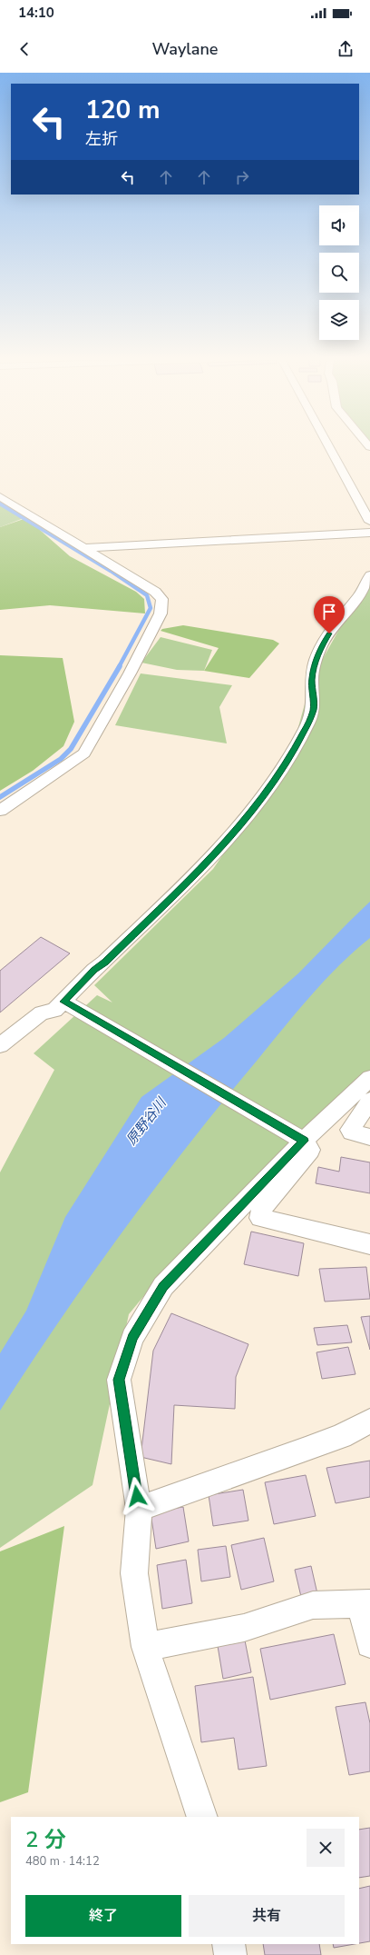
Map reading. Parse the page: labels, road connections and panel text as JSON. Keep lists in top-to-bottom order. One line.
{"water":["原野谷川"],"page":{"status":"14:10","header":"Waylane","turn":["120 m","左折"],"heading":["2 分","480 m · 14:12"],"buttons":["終了","共有"]}}
